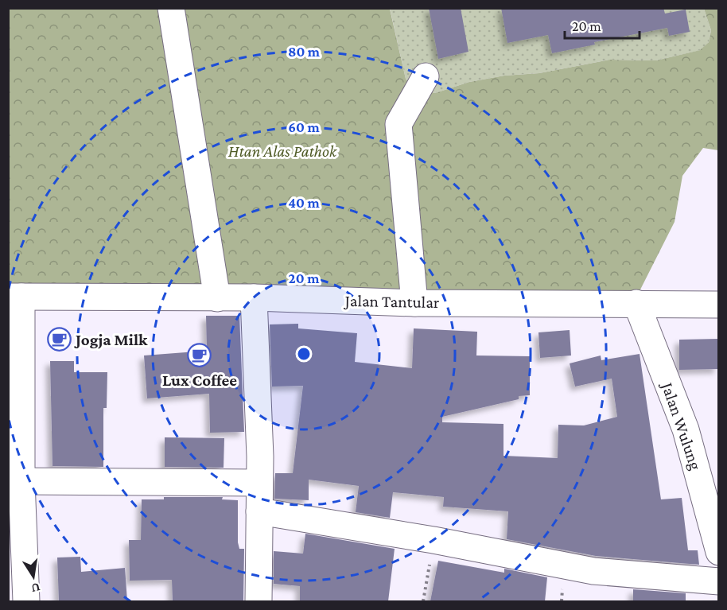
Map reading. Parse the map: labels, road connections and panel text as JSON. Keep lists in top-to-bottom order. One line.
{"streets":{"street":["Jalan Tantular","Jalan Wulung"]},"crossings":[["Jalan Tantular","Jalan Wulung"]],"parks":["Htan Alas Pathok"],"places":{"cafe":["Jogja Milk","Lux Coffee"]},"scale_bar":"20 m","north":"bottom","rings":["80 m","60 m","40 m","20 m"]}
